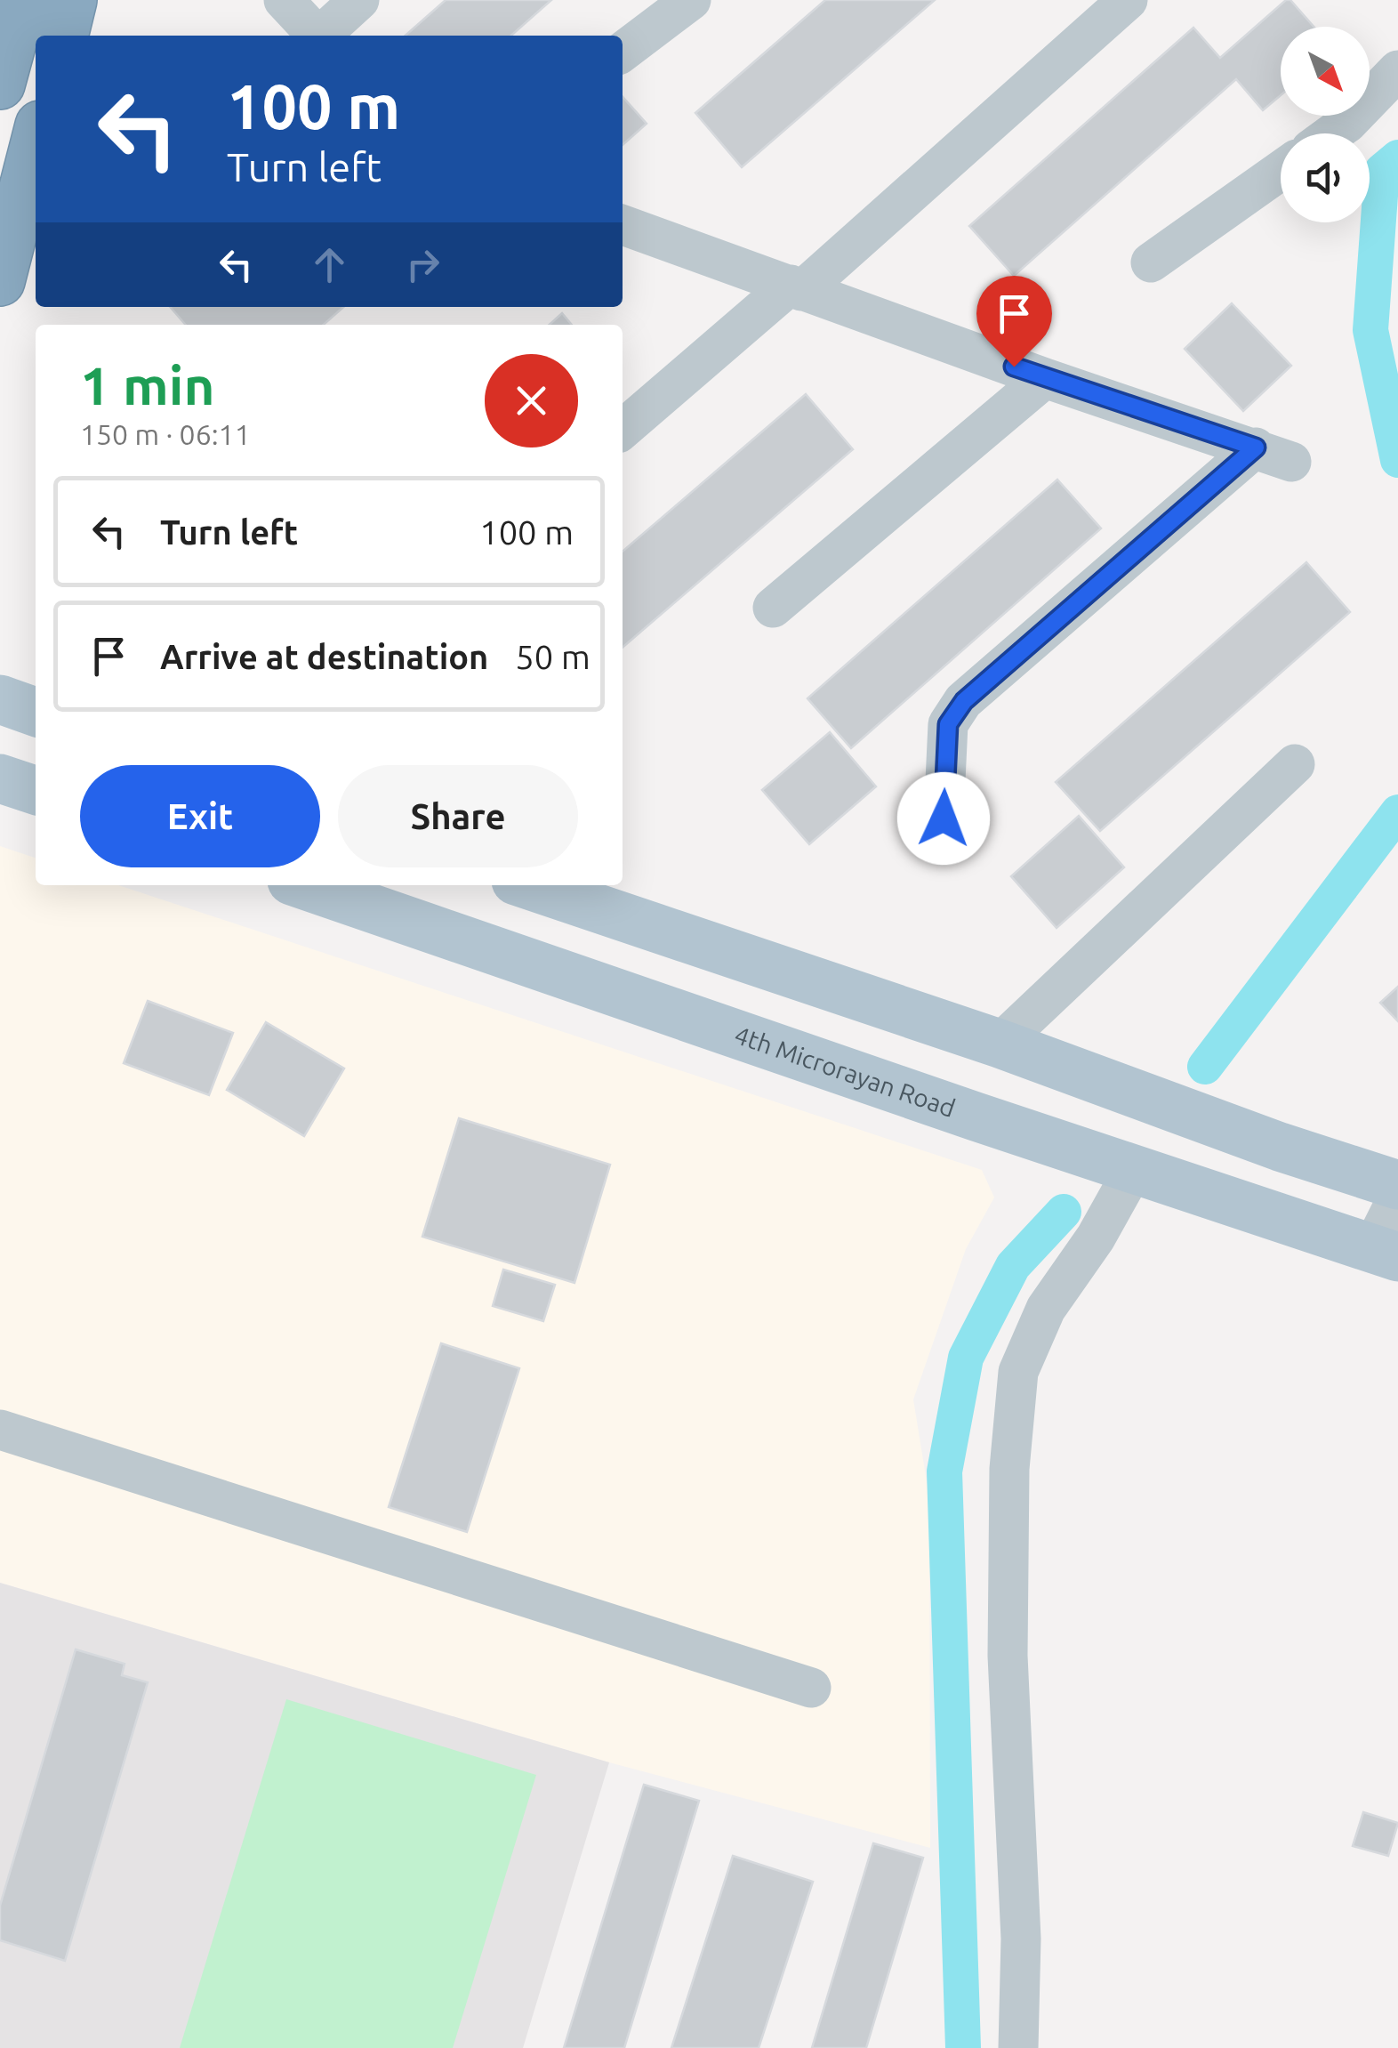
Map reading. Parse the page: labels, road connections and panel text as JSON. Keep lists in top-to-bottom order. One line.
{"streets":{"main road":["4th Microrayan Road"]},"north":"bottom right","page":{"turn":["100 m","Turn left"],"heading":["1 min","150 m · 06:11"],"list":[{"name":"Turn left","value":"100 m"},{"name":"Arrive at destination","value":"50 m"}],"buttons":["Exit","Share"]}}
